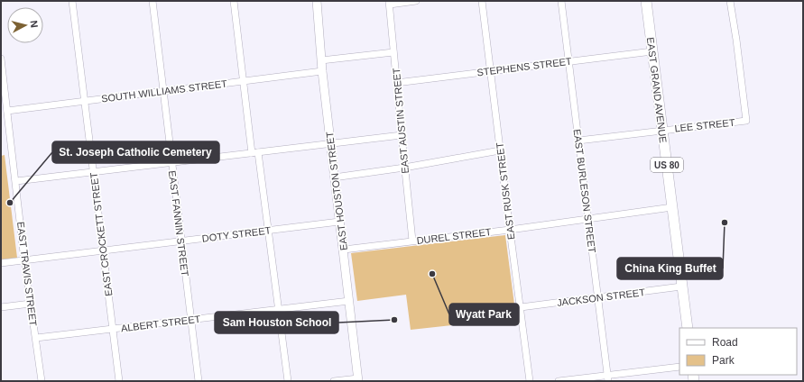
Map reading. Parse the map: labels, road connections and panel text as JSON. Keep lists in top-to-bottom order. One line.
{"streets":{"highway":["EAST GRAND AVENUE","US 80"],"main road":["EAST HOUSTON STREET"],"street":["STEPHENS STREET","SOUTH WILLIAMS STREET","EAST AUSTIN STREET","LEE STREET","EAST RUSK STREET","EAST BURLESON STREET","EAST FANNIN STREET","EAST CROCKETT STREET","DOTY STREET","DUREL STREET","EAST TRAVIS STREET","JACKSON STREET","ALBERT STREET"]},"crossings":[["STEPHENS STREET","EAST GRAND AVENUE"],["STEPHENS STREET","EAST AUSTIN STREET"],["STEPHENS STREET","EAST RUSK STREET"],["STEPHENS STREET","EAST BURLESON STREET"],["EAST GRAND AVENUE","LEE STREET"],["EAST GRAND AVENUE","DUREL STREET"],["EAST GRAND AVENUE","JACKSON STREET"],["SOUTH WILLIAMS STREET","EAST HOUSTON STREET"],["SOUTH WILLIAMS STREET","EAST FANNIN STREET"],["SOUTH WILLIAMS STREET","EAST CROCKETT STREET"],["SOUTH WILLIAMS STREET","EAST TRAVIS STREET"],["EAST AUSTIN STREET","DUREL STREET"],["LEE STREET","EAST BURLESON STREET"],["EAST HOUSTON STREET","DOTY STREET"],["EAST HOUSTON STREET","DUREL STREET"],["EAST HOUSTON STREET","ALBERT STREET"],["EAST RUSK STREET","DUREL STREET"],["EAST RUSK STREET","JACKSON STREET"],["EAST BURLESON STREET","DUREL STREET"],["EAST BURLESON STREET","JACKSON STREET"],["EAST FANNIN STREET","DOTY STREET"],["EAST FANNIN STREET","ALBERT STREET"],["EAST CROCKETT STREET","DOTY STREET"],["EAST CROCKETT STREET","ALBERT STREET"],["DOTY STREET","EAST TRAVIS STREET"],["EAST TRAVIS STREET","ALBERT STREET"]],"places":["St. Joseph Catholic Cemetery","China King Buffet","Wyatt Park","Sam Houston School"],"legend":["Road","Park"],"north":"right"}
